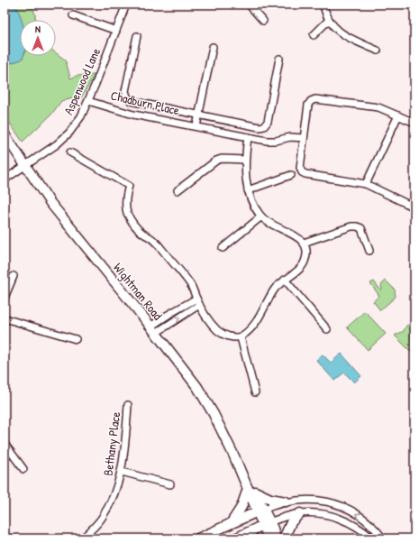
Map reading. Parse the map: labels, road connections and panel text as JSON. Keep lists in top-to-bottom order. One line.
{"streets":{"main road":["Wightman Road"],"street":["Aspenwood Lane","Chadburn Place","Bethany Place"]},"crossings":[["Aspenwood Lane","Chadburn Place"],["Aspenwood Lane","Wightman Road"]],"north":"top"}
